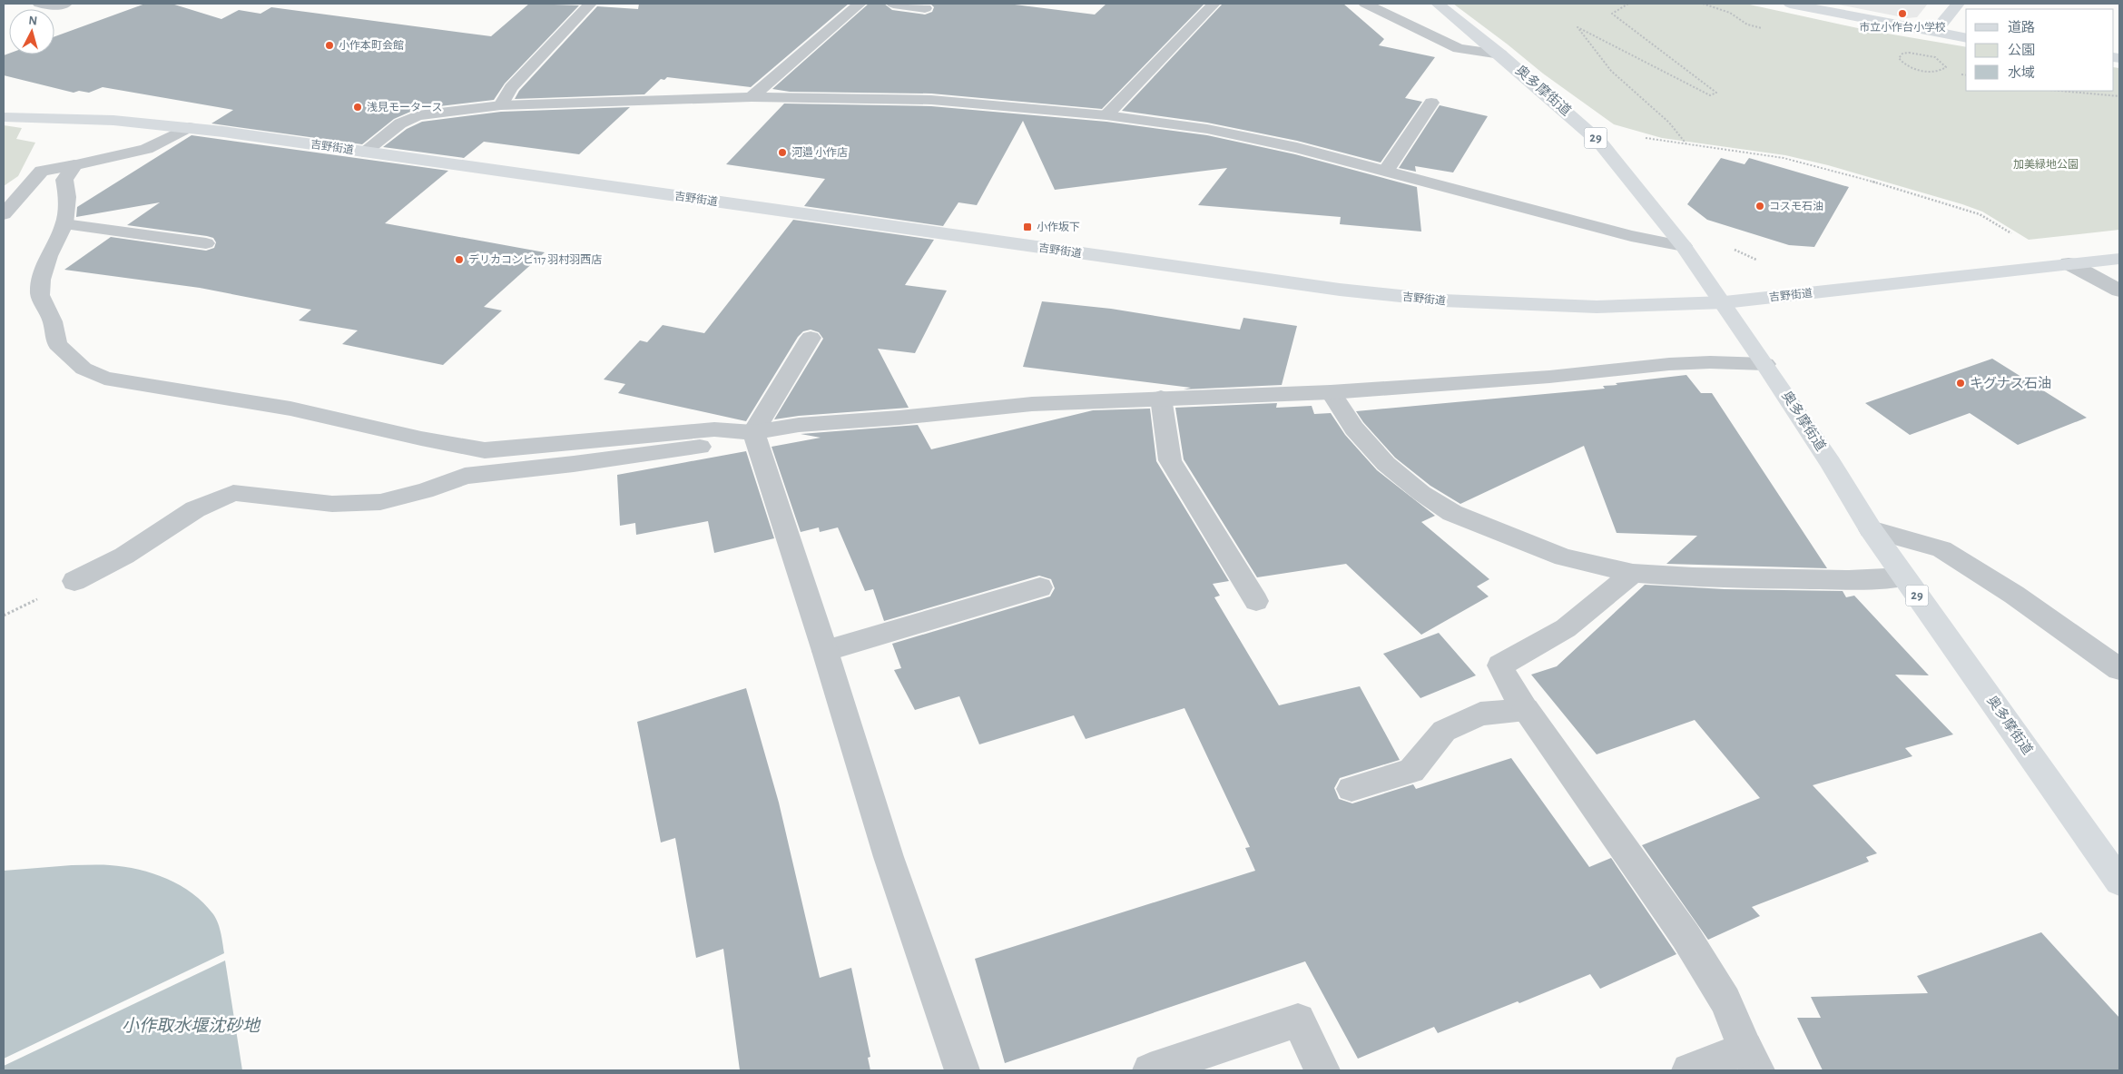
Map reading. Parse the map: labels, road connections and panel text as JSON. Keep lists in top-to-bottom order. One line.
{"streets":{"main road":["奥多摩街道","29","吉野街道"]},"crossings":[["奥多摩街道","吉野街道"]],"water":["小作取水堰沈砂地"],"parks":["加美緑地公園"],"places":{"other":["市立小作台小学校","小作本町会館","浅見モータース","河邉 小作店","コスモ石油","デリカコンビ117 羽村羽西店","キグナス石油"],"transit":["小作坂下"]},"legend":["道路","公園","水域"],"north":"top"}
